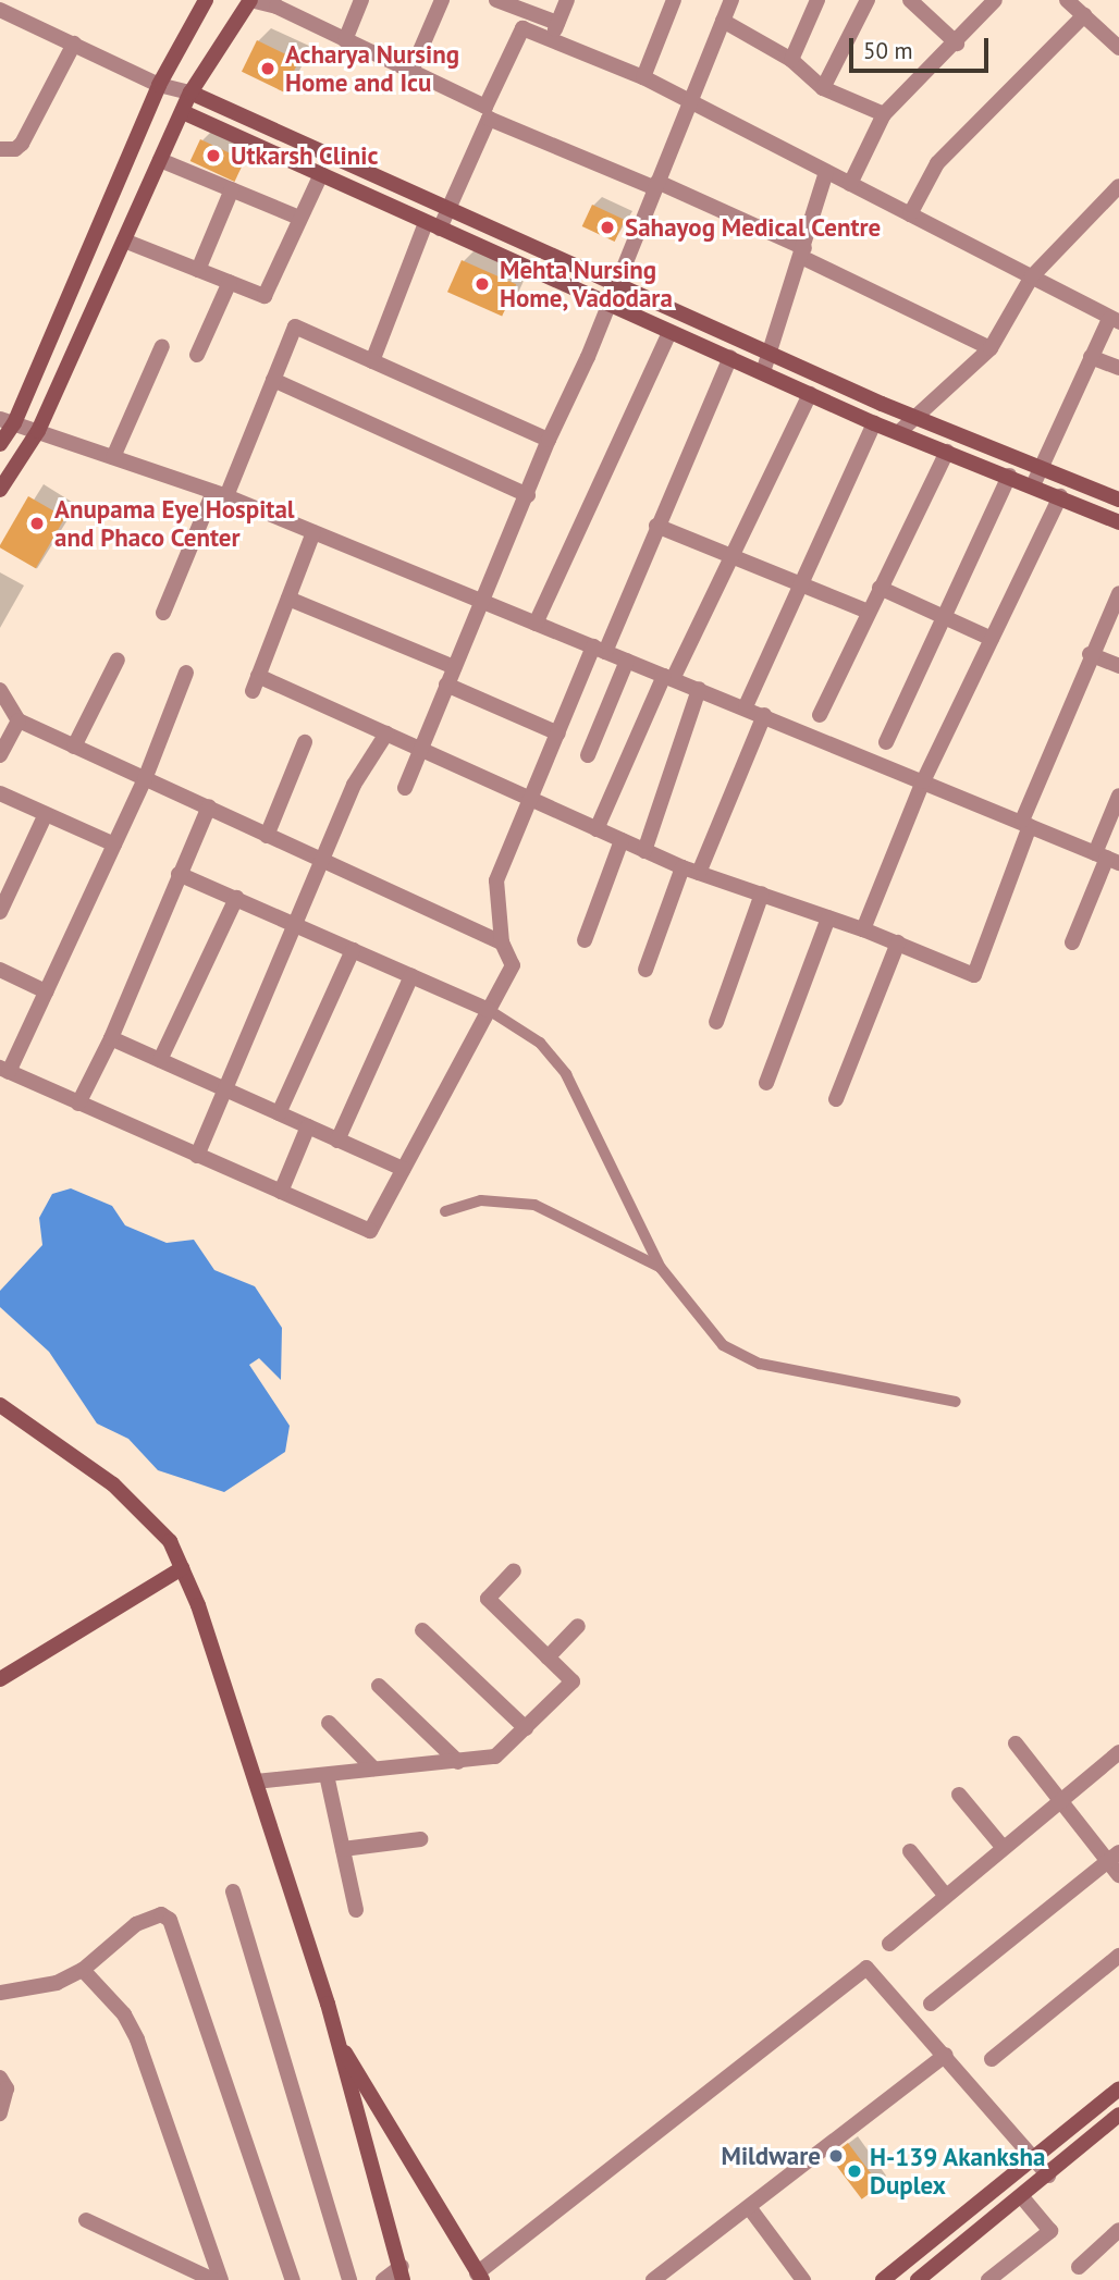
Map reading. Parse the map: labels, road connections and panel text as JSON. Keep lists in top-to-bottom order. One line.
{"places":["Acharya Nursing Home and Icu","Utkarsh Clinic","Sahayog Medical Centre","Mehta Nursing Home, Vadodara","Anupama Eye Hospital and Phaco Center","Mildware","H-139 Akanksha Duplex"],"scale_bar":"50 m"}
